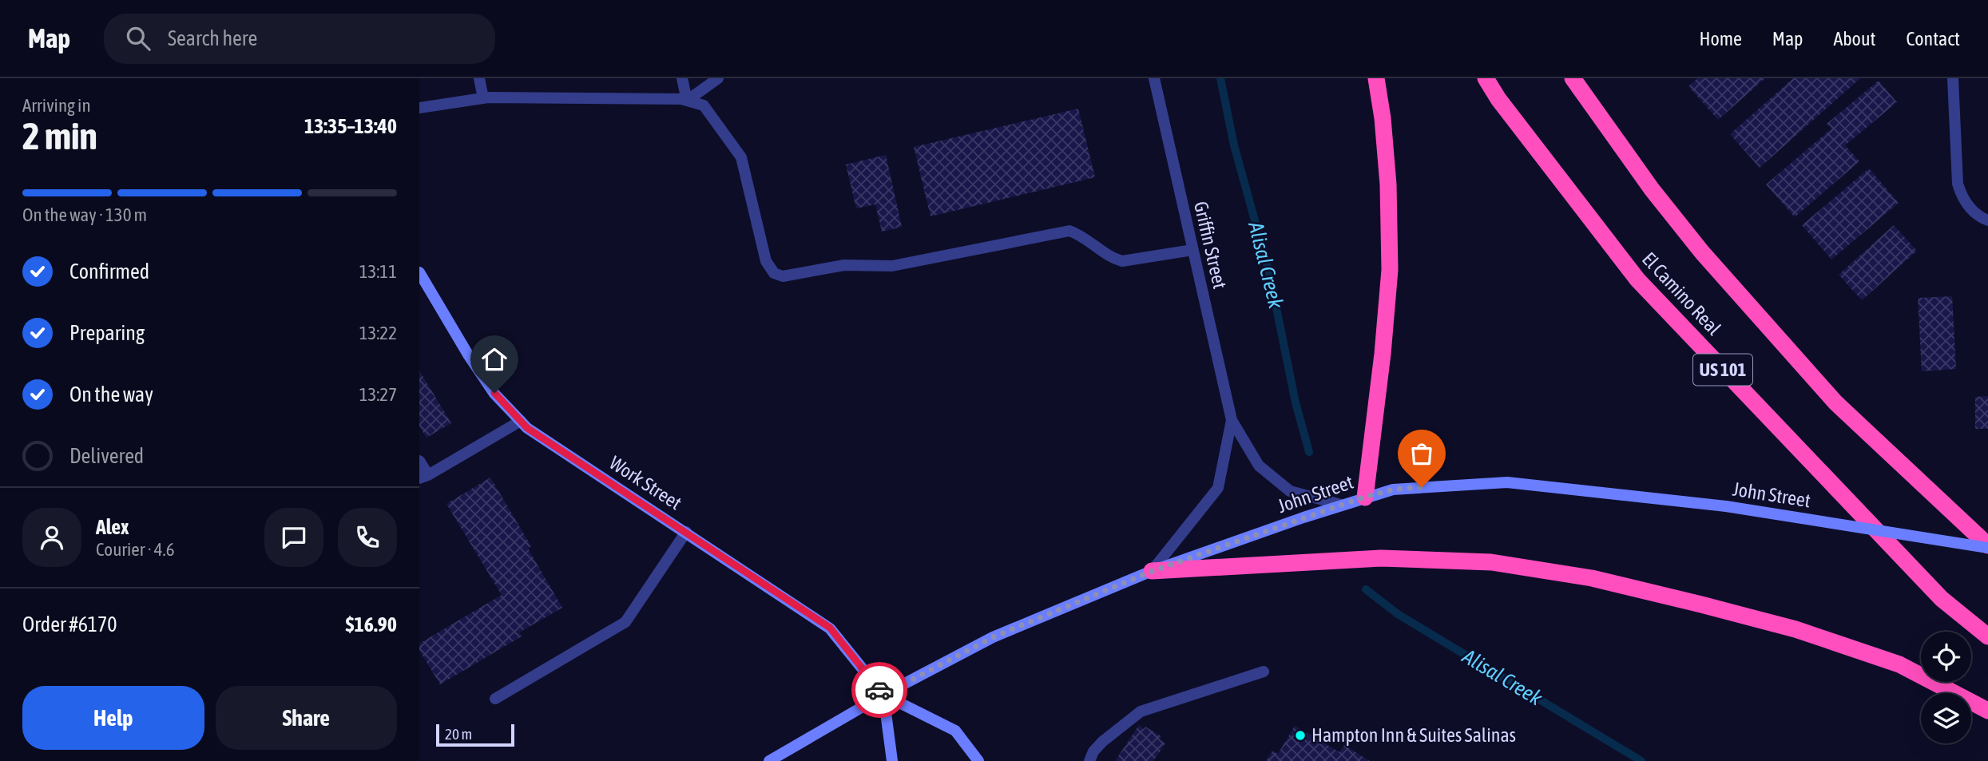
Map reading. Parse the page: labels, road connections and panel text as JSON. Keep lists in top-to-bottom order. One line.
{"streets":{"highway":["El Camino Real","US 101"],"main road":["Work Street","John Street"],"street":["Griffin Street"]},"crossings":[["Griffin Street","John Street"],["Work Street","John Street"]],"water":["Alisal Creek"],"places":["Hampton Inn & Suites Salinas"],"scale_bar":"20 m","page":{"header":"Map","search":"Search here","nav":["Home","Map","About","Contact"],"heading":["2 min","Arriving in","13:35–13:40"],"panel":["Alex","Courier · 4.6","Order #6170","$16.90"],"bar":"On the way · 130 m","list":[["Confirmed","13:11"],["Preparing","13:22"],["On the way","13:27"],"Delivered"],"buttons":["Help","Share"],"scale":"20 m"}}
